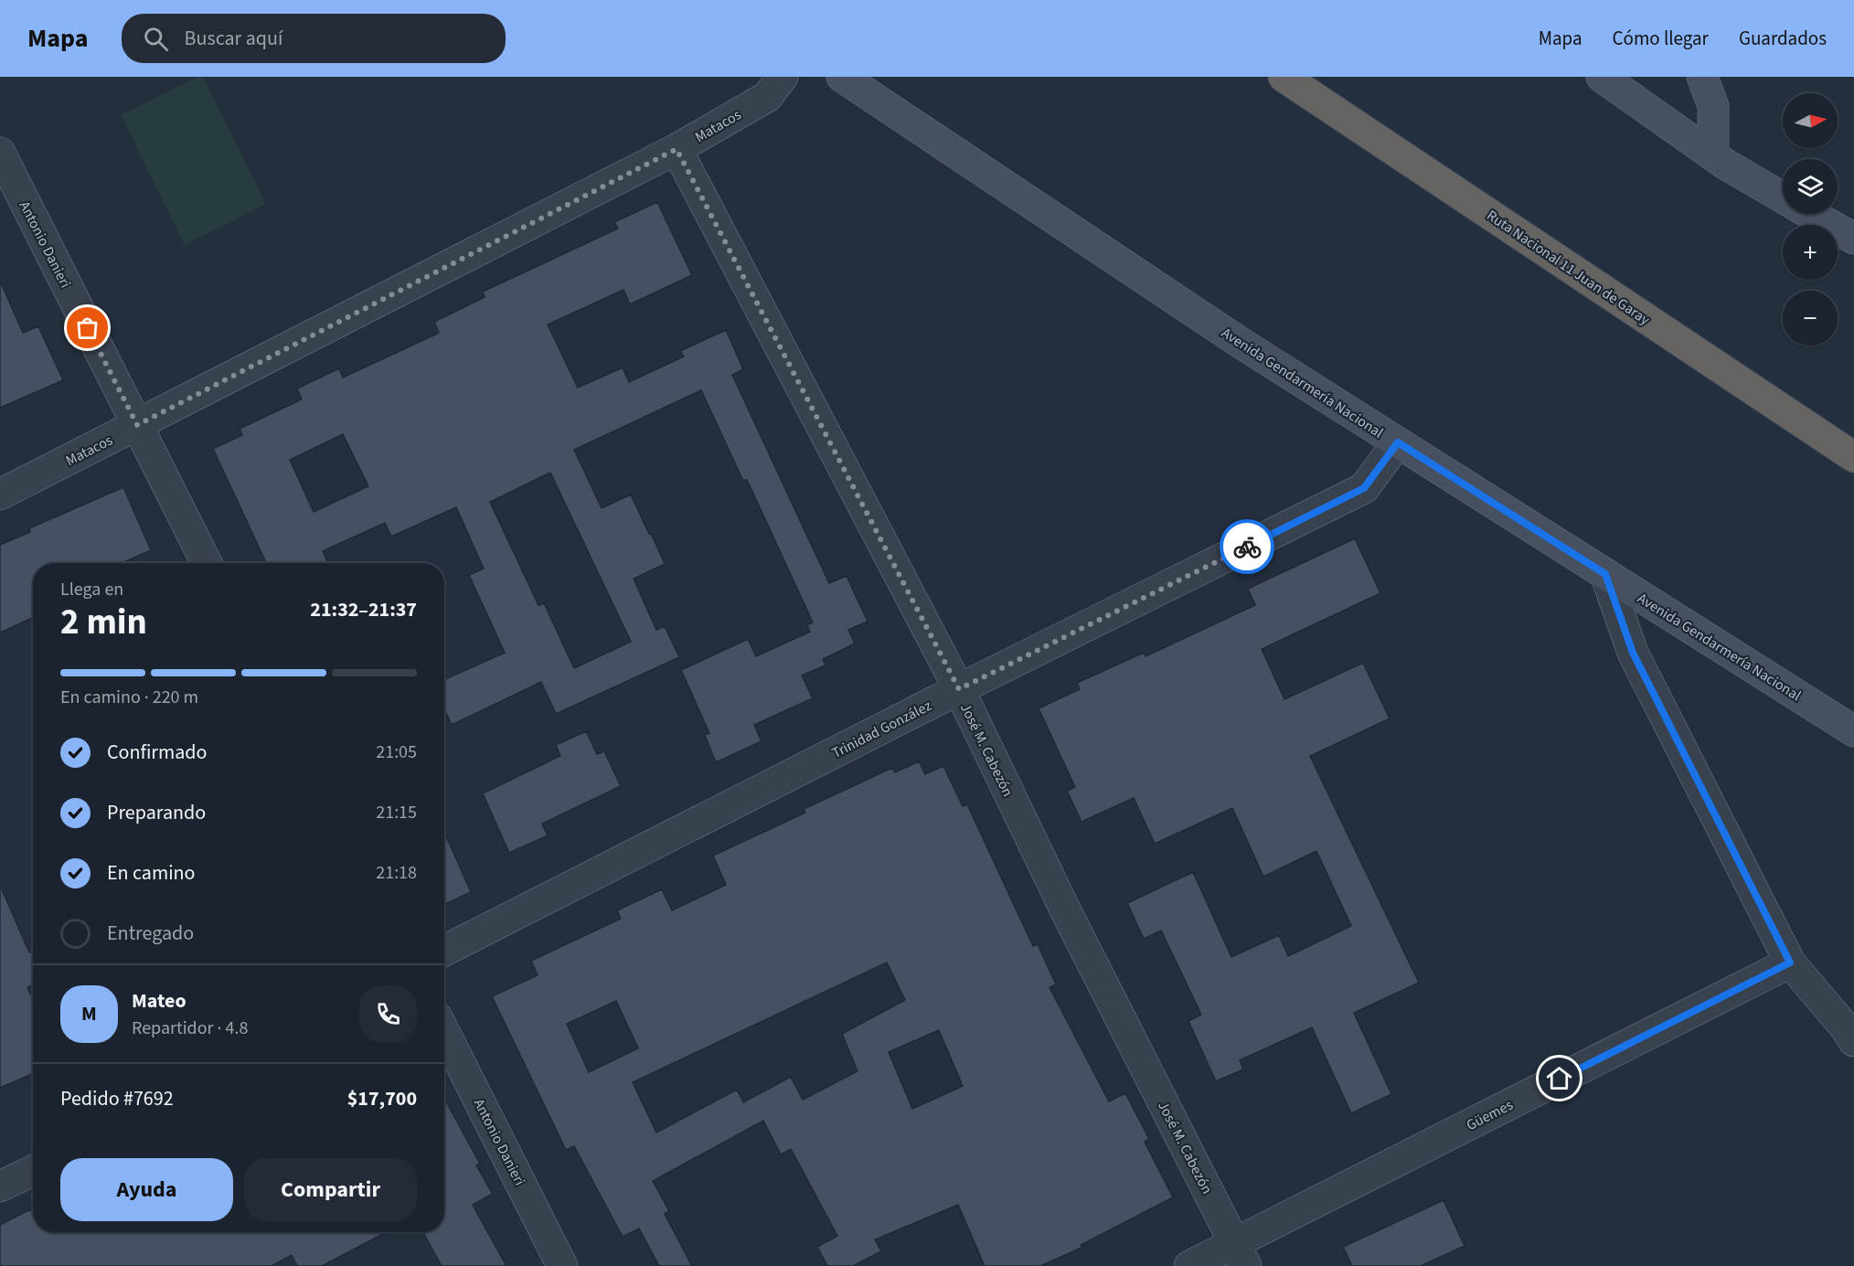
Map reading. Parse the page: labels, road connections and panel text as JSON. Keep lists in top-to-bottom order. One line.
{"streets":{"highway":["Ruta Nacional 11 Juan de Garay"],"main road":["Avenida Gendarmería Nacional"],"street":["Matacos","Antonio Danieri","Trinidad González","José M. Cabezón","Güemes"]},"crossings":[["Matacos","Antonio Danieri"],["Matacos","José M. Cabezón"],["Avenida Gendarmería Nacional","Trinidad González"],["Trinidad González","José M. Cabezón"],["José M. Cabezón","Güemes"]],"north":"right","page":{"header":"Mapa","search":"Buscar aquí","nav":["Mapa","Cómo llegar","Guardados"],"map_buttons":["+","−"],"heading":["2 min","Llega en","21:32–21:37"],"panel":["Mateo","Repartidor · 4.8","Pedido #7692","$17,700"],"bar":"En camino · 220 m","list":[["Confirmado","21:05"],["Preparando","21:15"],["En camino","21:18"],"Entregado"],"round":"M","buttons":["Ayuda","Compartir"]}}
